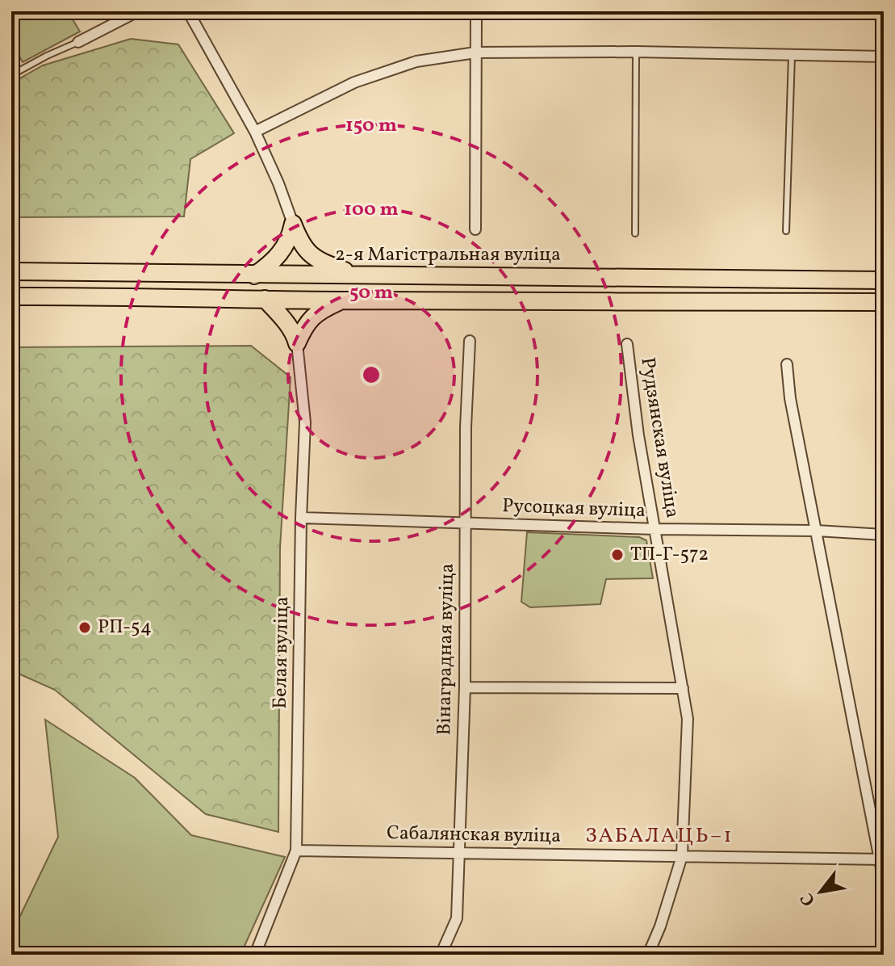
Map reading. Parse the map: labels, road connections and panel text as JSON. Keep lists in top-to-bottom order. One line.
{"streets":{"main road":["2-я Магістральная вуліца"],"street":["Рудзянская вуліца","Русоцкая вуліца","Вінаградная вуліца","Белая вуліца","Сабалянская вуліца"]},"crossings":[["Рудзянская вуліца","Русоцкая вуліца"],["Рудзянская вуліца","Сабалянская вуліца"],["Русоцкая вуліца","Вінаградная вуліца"],["Русоцкая вуліца","Белая вуліца"],["Вінаградная вуліца","Сабалянская вуліца"],["Белая вуліца","Сабалянская вуліца"]],"districts":["ЗАБАЛАЦЬ–1"],"places":["ТП-Г-572","РП-54"],"north":"bottom left","rings":["150 m","100 m","50 m"]}
